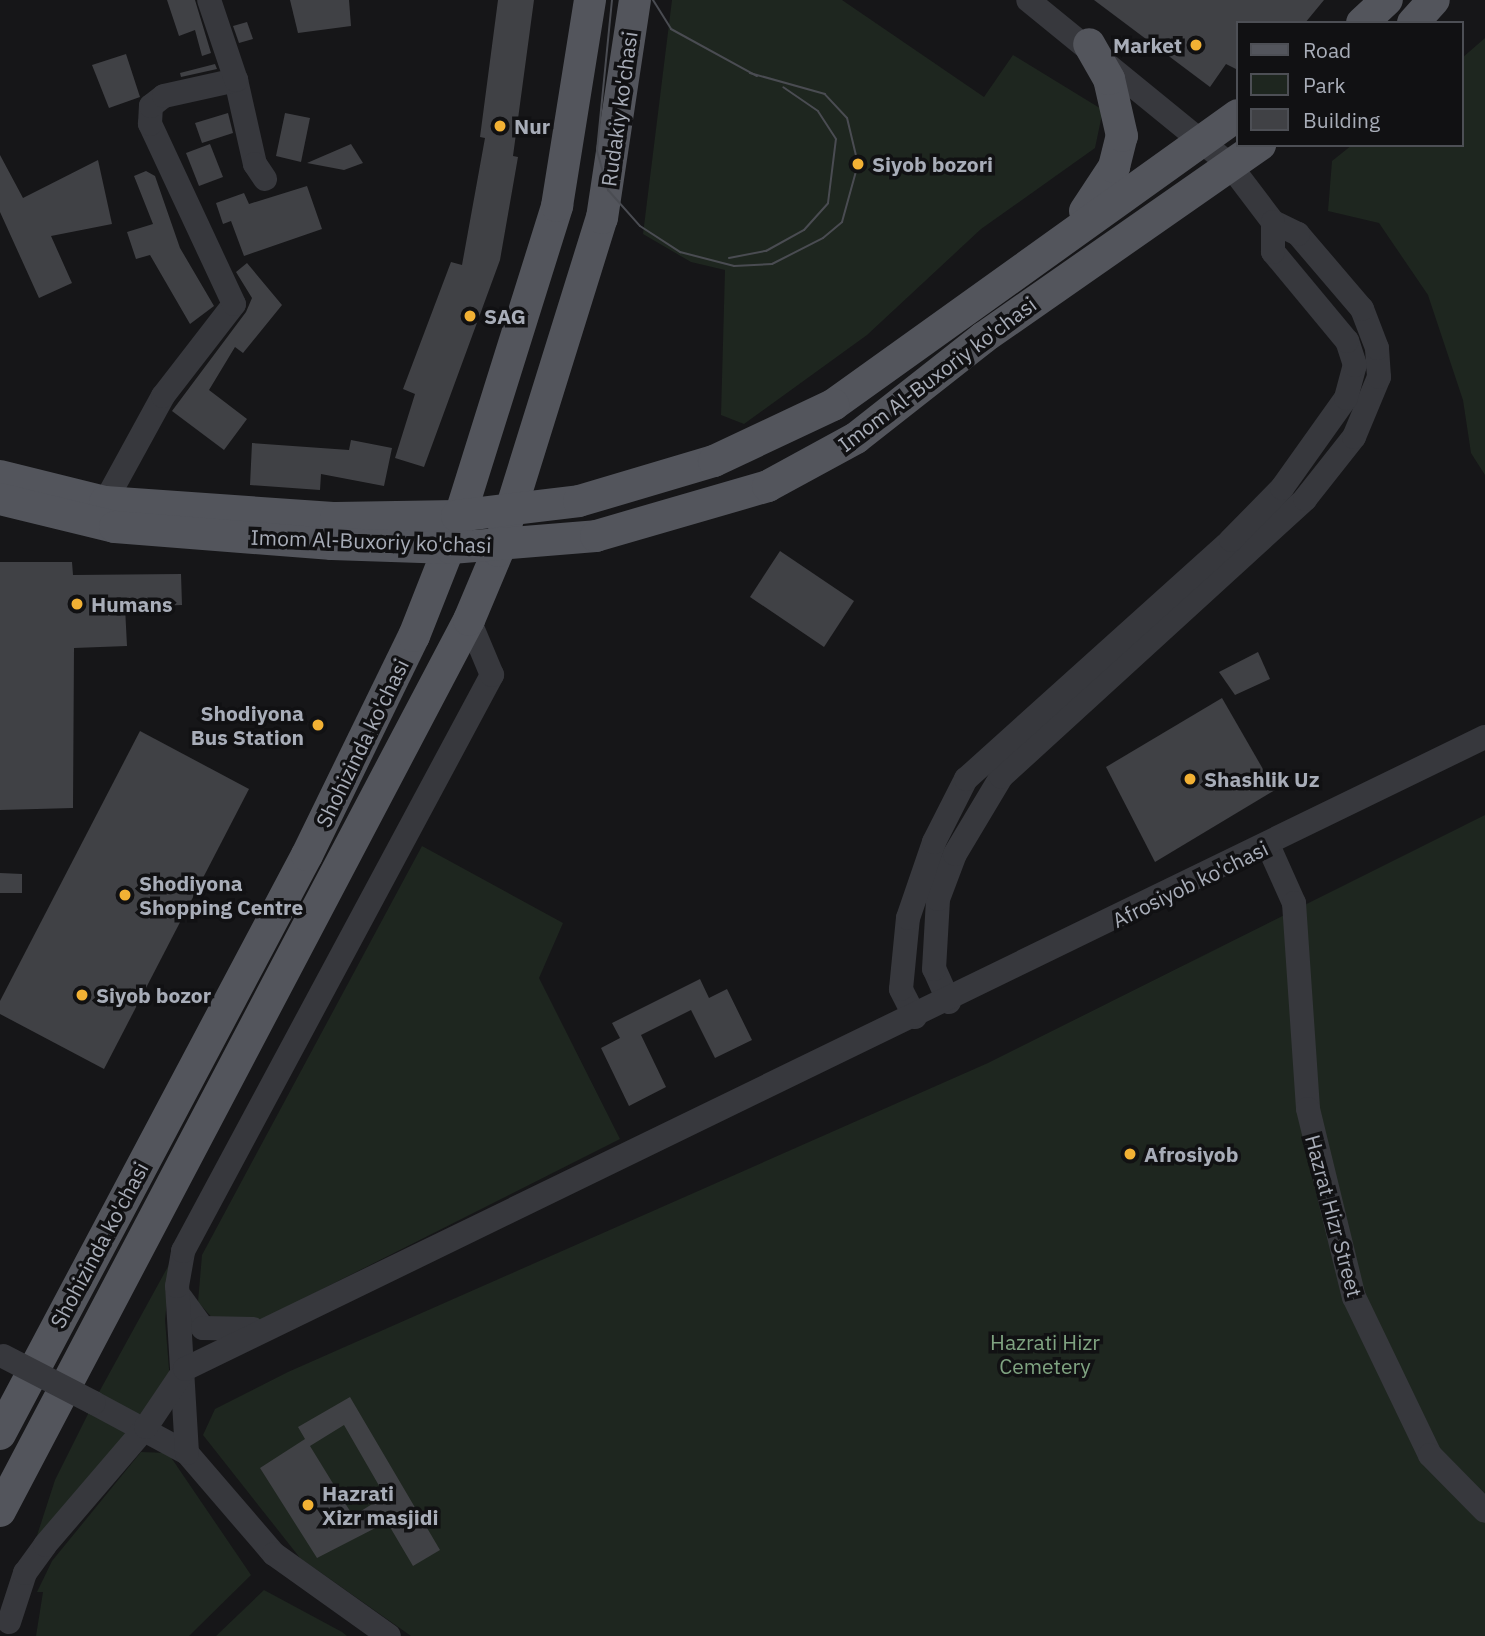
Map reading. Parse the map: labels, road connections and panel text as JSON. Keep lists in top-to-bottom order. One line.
{"streets":{"main road":["Rudakiy ko'chasi","Imom Al-Buxoriy ko'chasi","Shohizinda ko'chasi"],"street":["Afrosiyob ko'chasi","Hazrat Hizr Street"]},"crossings":[["Rudakiy ko'chasi","Shohizinda ko'chasi"],["Afrosiyob ko'chasi","Hazrat Hizr Street"]],"parks":["Hazrati Hizr Cemetery"],"places":["Market","Nur","Siyob bozori","SAG","Humans","Shodiyona Bus Station","Shashlik Uz","Shodiyona Shopping Centre","Siyob bozor","Afrosiyob","Hazrati Xizr masjidi"],"legend":["Road","Park","Building"]}
